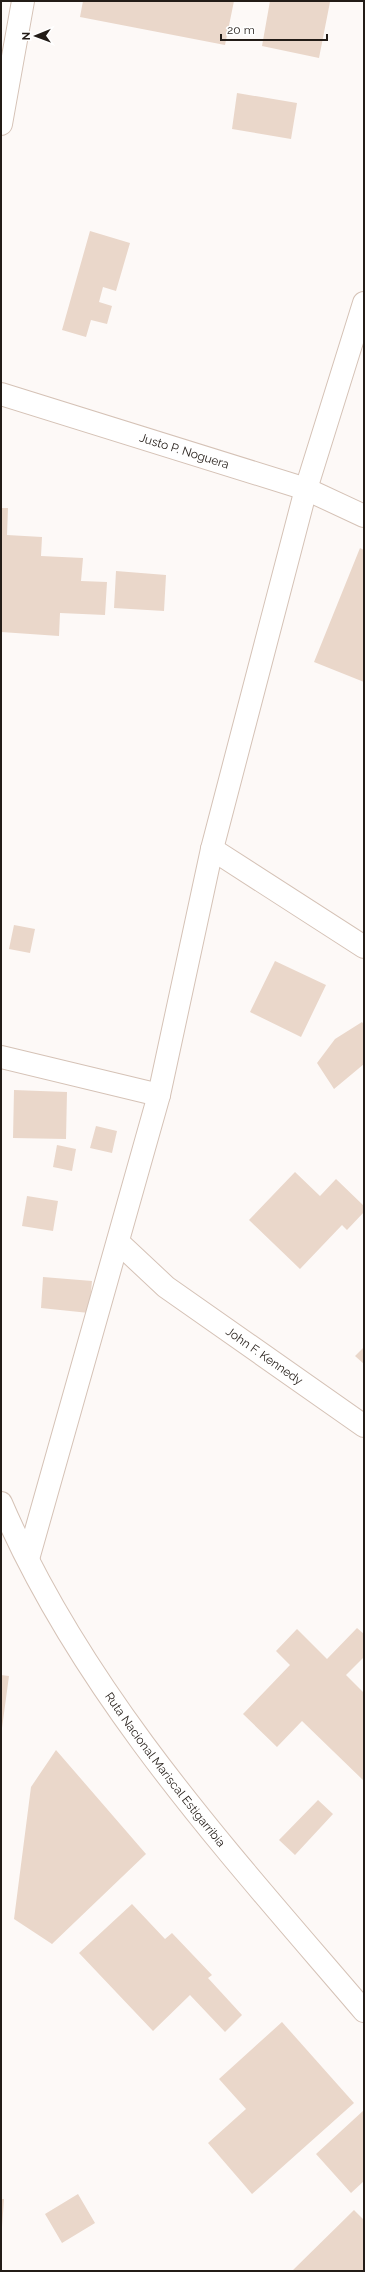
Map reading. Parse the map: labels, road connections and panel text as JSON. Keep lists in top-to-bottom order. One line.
{"streets":{"street":["Justo P. Noguera","John F. Kennedy","Ruta Nacional Mariscal Estigarribia"]},"scale_bar":"20 m","north":"left"}
